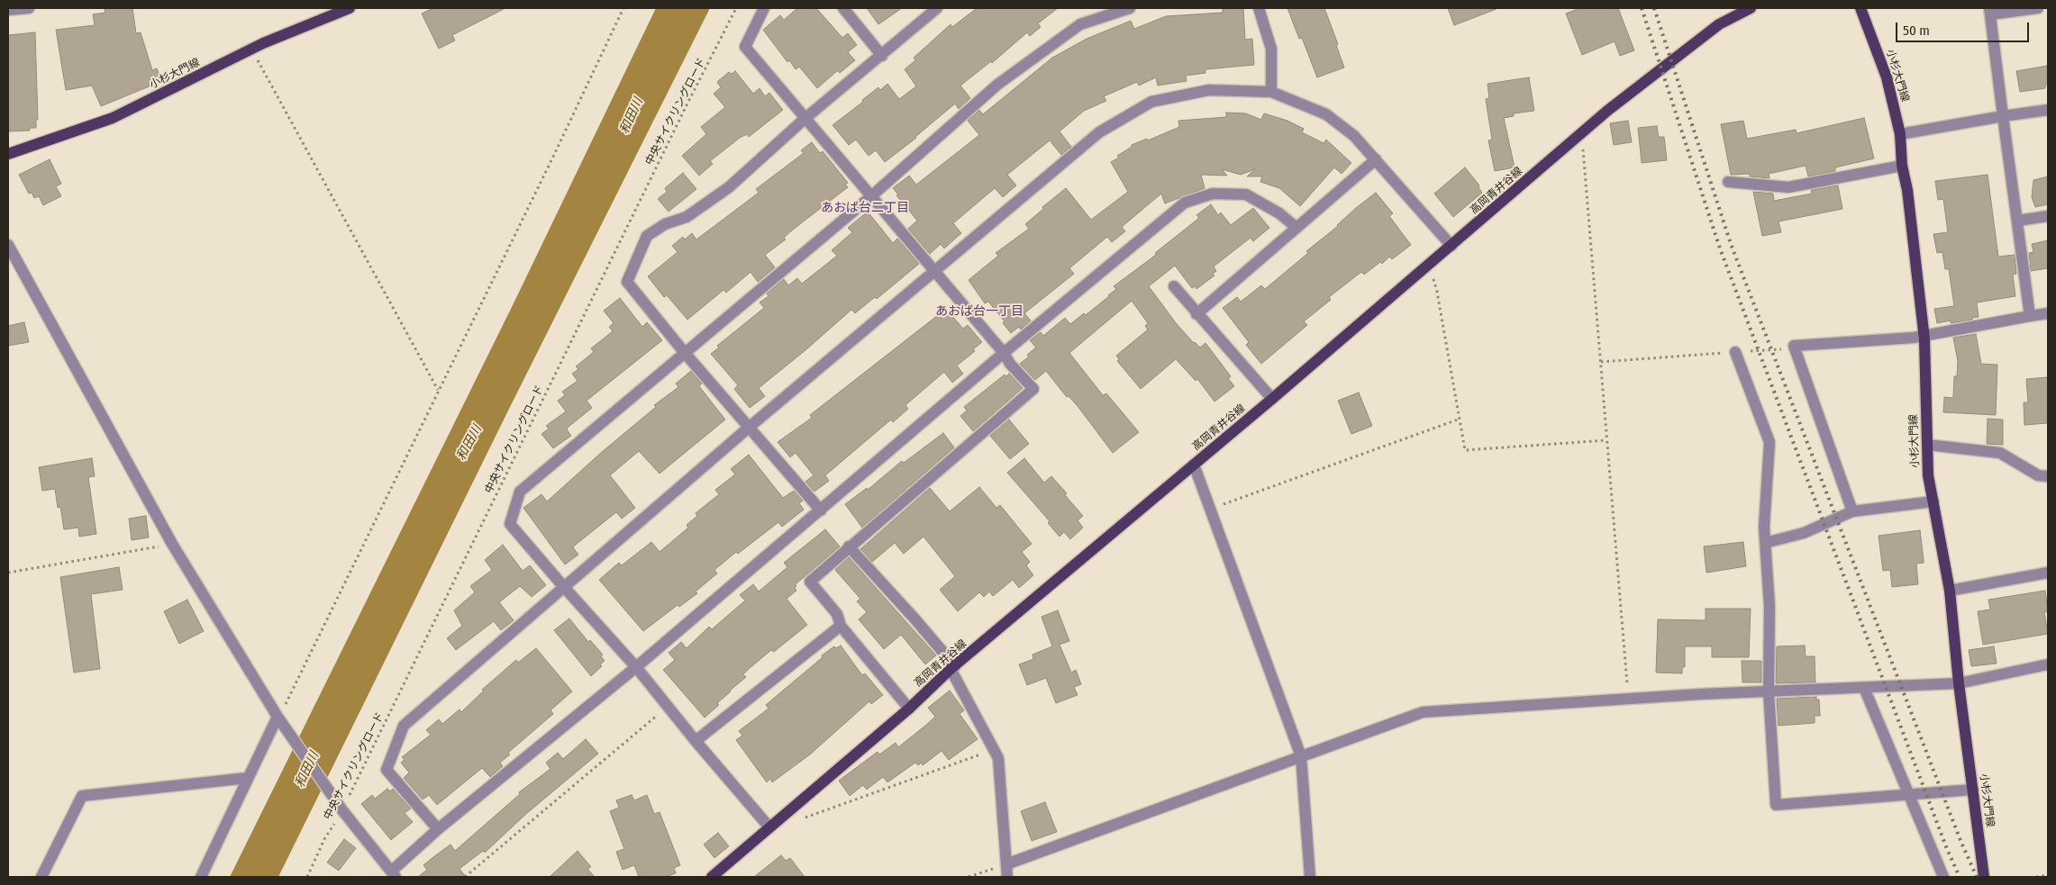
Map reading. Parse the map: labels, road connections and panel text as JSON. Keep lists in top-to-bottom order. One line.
{"streets":{"main road":["小杉大門線","高岡青井谷線"],"path":["中央サイクリングロード"]},"districts":["あおば台二丁目","あおば台一丁目"],"water":["和田川"],"scale_bar":"50 m"}
